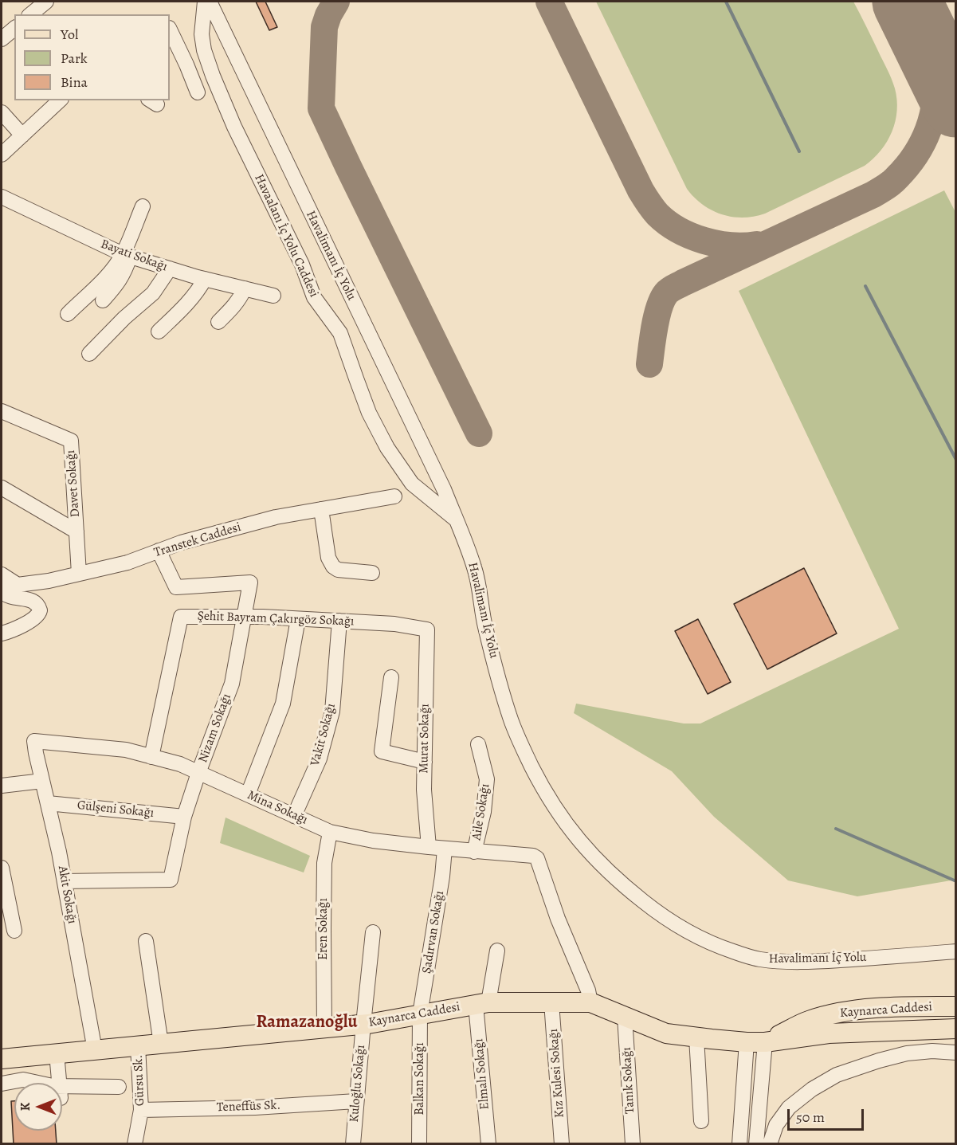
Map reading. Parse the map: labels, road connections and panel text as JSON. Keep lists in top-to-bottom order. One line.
{"streets":{"main road":["Kaynarca Caddesi"],"street":["Havaalanı İç Yolu Caddesi","Bayati Sokağı","Havalimanı İç Yolu","Davet Sokağı","Transtek Caddesi","Şehit Bayram Çakırgöz Sokağı","Nizam Sokağı","Vakit Sokağı","Murat Sokağı","Mina Sokağı","Gülşeni Sokağı","Aile Sokağı","Akit Sokağı","Eren Sokağı","Şadırvan Sokağı","Kız Kulesi Sokağı","Elmalı Sokağı","Balkan Sokağı","Gürsu Sk.","Tanık Sokağı","Kuloğlu Sokağı","Teneffüs Sk."]},"crossings":[["Havaalanı İç Yolu Caddesi","Havalimanı İç Yolu"],["Davet Sokağı","Transtek Caddesi"],["Transtek Caddesi","Nizam Sokağı"],["Şehit Bayram Çakırgöz Sokağı","Nizam Sokağı"],["Şehit Bayram Çakırgöz Sokağı","Vakit Sokağı"],["Şehit Bayram Çakırgöz Sokağı","Murat Sokağı"],["Şehit Bayram Çakırgöz Sokağı","Mina Sokağı"],["Nizam Sokağı","Mina Sokağı"],["Nizam Sokağı","Gülşeni Sokağı"],["Nizam Sokağı","Akit Sokağı"],["Vakit Sokağı","Mina Sokağı"],["Murat Sokağı","Mina Sokağı"],["Mina Sokağı","Aile Sokağı"],["Mina Sokağı","Akit Sokağı"],["Mina Sokağı","Eren Sokağı"],["Mina Sokağı","Şadırvan Sokağı"],["Mina Sokağı","Kaynarca Caddesi"],["Gülşeni Sokağı","Akit Sokağı"],["Akit Sokağı","Kaynarca Caddesi"],["Eren Sokağı","Kaynarca Caddesi"],["Şadırvan Sokağı","Kaynarca Caddesi"],["Şadırvan Sokağı","Balkan Sokağı"],["Kaynarca Caddesi","Kız Kulesi Sokağı"],["Kaynarca Caddesi","Elmalı Sokağı"],["Kaynarca Caddesi","Balkan Sokağı"],["Kaynarca Caddesi","Gürsu Sk."],["Kaynarca Caddesi","Tanık Sokağı"],["Kaynarca Caddesi","Kuloğlu Sokağı"],["Gürsu Sk.","Teneffüs Sk."],["Kuloğlu Sokağı","Teneffüs Sk."]],"districts":["Ramazanoğlu"],"legend":["Yol","Park","Bina"],"scale_bar":"50 m","north":"left"}
